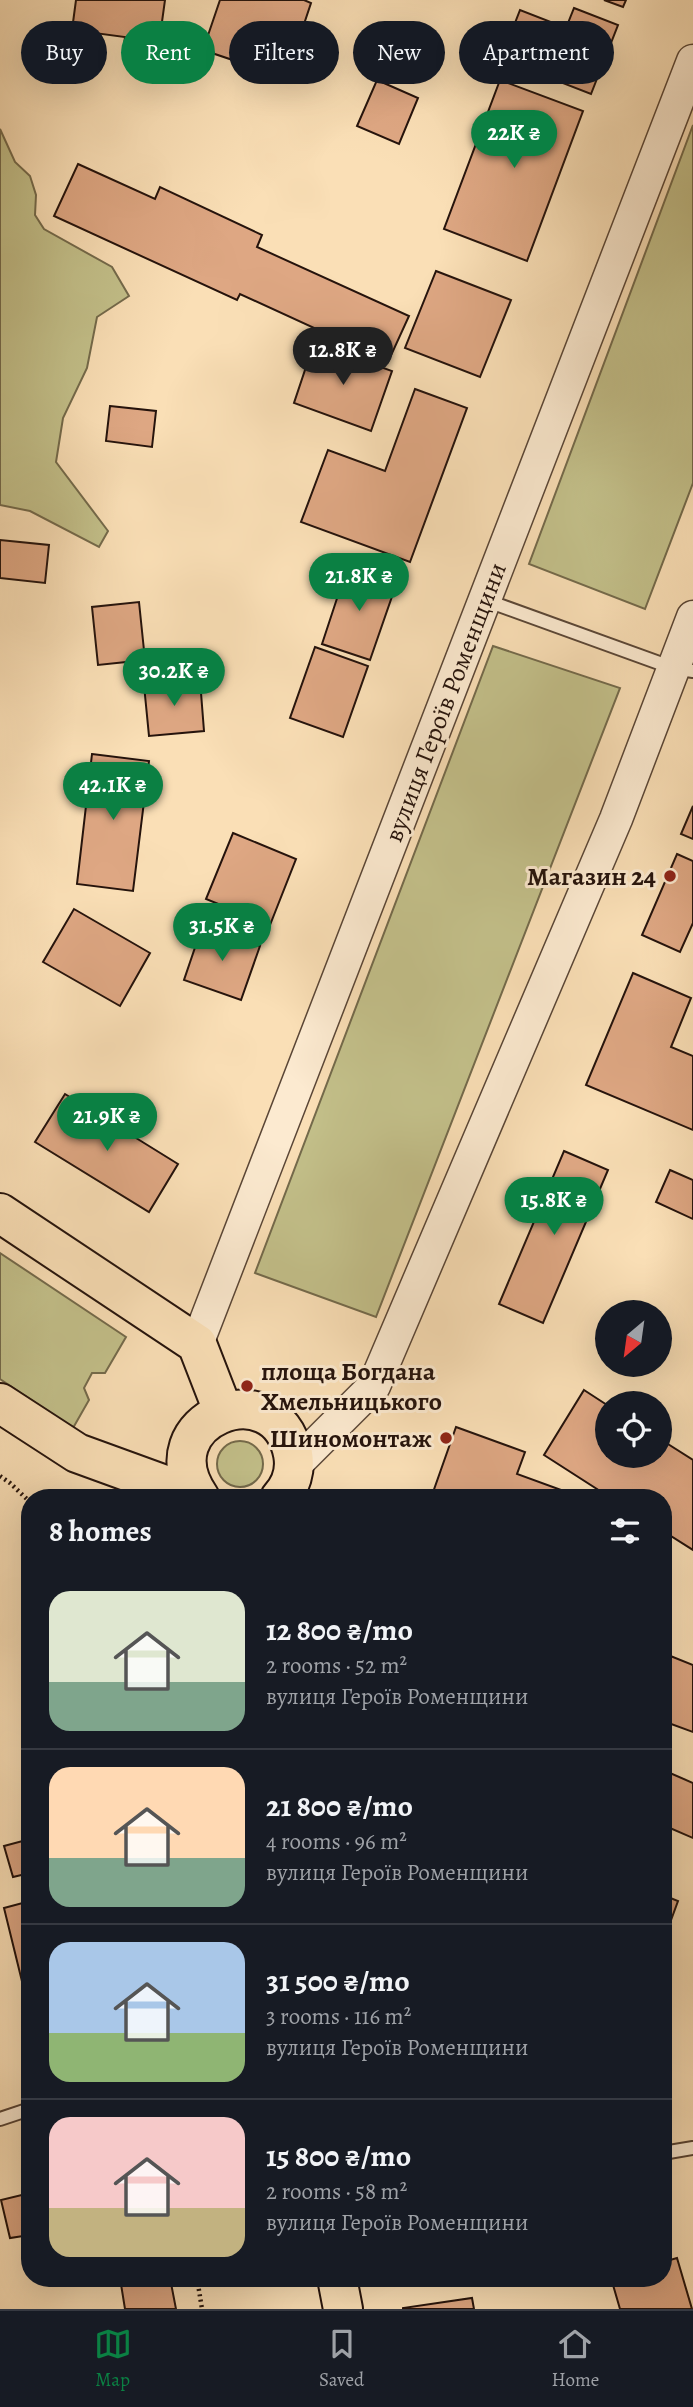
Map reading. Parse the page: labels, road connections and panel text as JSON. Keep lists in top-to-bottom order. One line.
{"streets":{"street":["вулиця Героїв Роменщини"]},"places":["Магазин 24","площа Богдана Хмельницького","Шиномонтаж"],"north":"bottom left","page":{"chip":["Buy","Rent","Filters","New","Apartment"],"price":["22K ₴","12.8K ₴","21.8K ₴","30.2K ₴","42.1K ₴","31.5K ₴","21.9K ₴","15.8K ₴"],"heading":"8 homes","list":[{"name":"12 800 ₴/mo","note":"2 rooms · 52 m² · вулиця Героїв Роменщини"},{"name":"21 800 ₴/mo","note":"4 rooms · 96 m² · вулиця Героїв Роменщини"},{"name":"31 500 ₴/mo","note":"3 rooms · 116 m² · вулиця Героїв Роменщини"},{"name":"15 800 ₴/mo","note":"2 rooms · 58 m² · вулиця Героїв Роменщини"}],"tabs":["Map","Saved","Home"]}}
